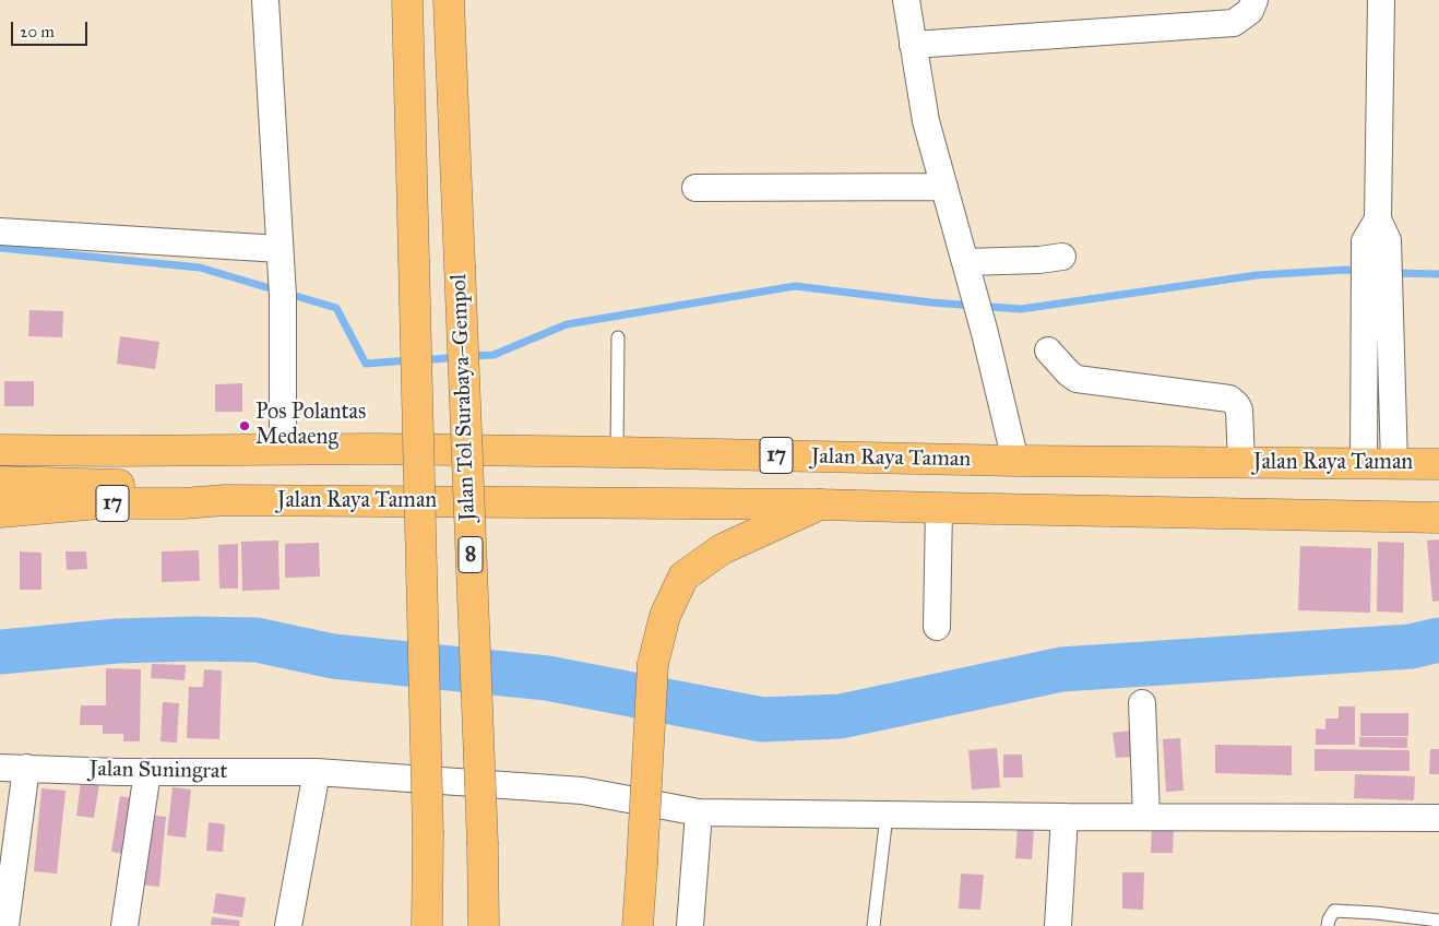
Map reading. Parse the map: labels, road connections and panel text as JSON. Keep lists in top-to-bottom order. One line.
{"streets":{"highway":["Jalan Tol Surabaya–Gempol","17","Jalan Raya Taman","8"],"street":["Jalan Suningrat"]},"crossings":[["17","Jalan Raya Taman"]],"places":["Pos Polantas Medaeng"],"scale_bar":"20 m"}
